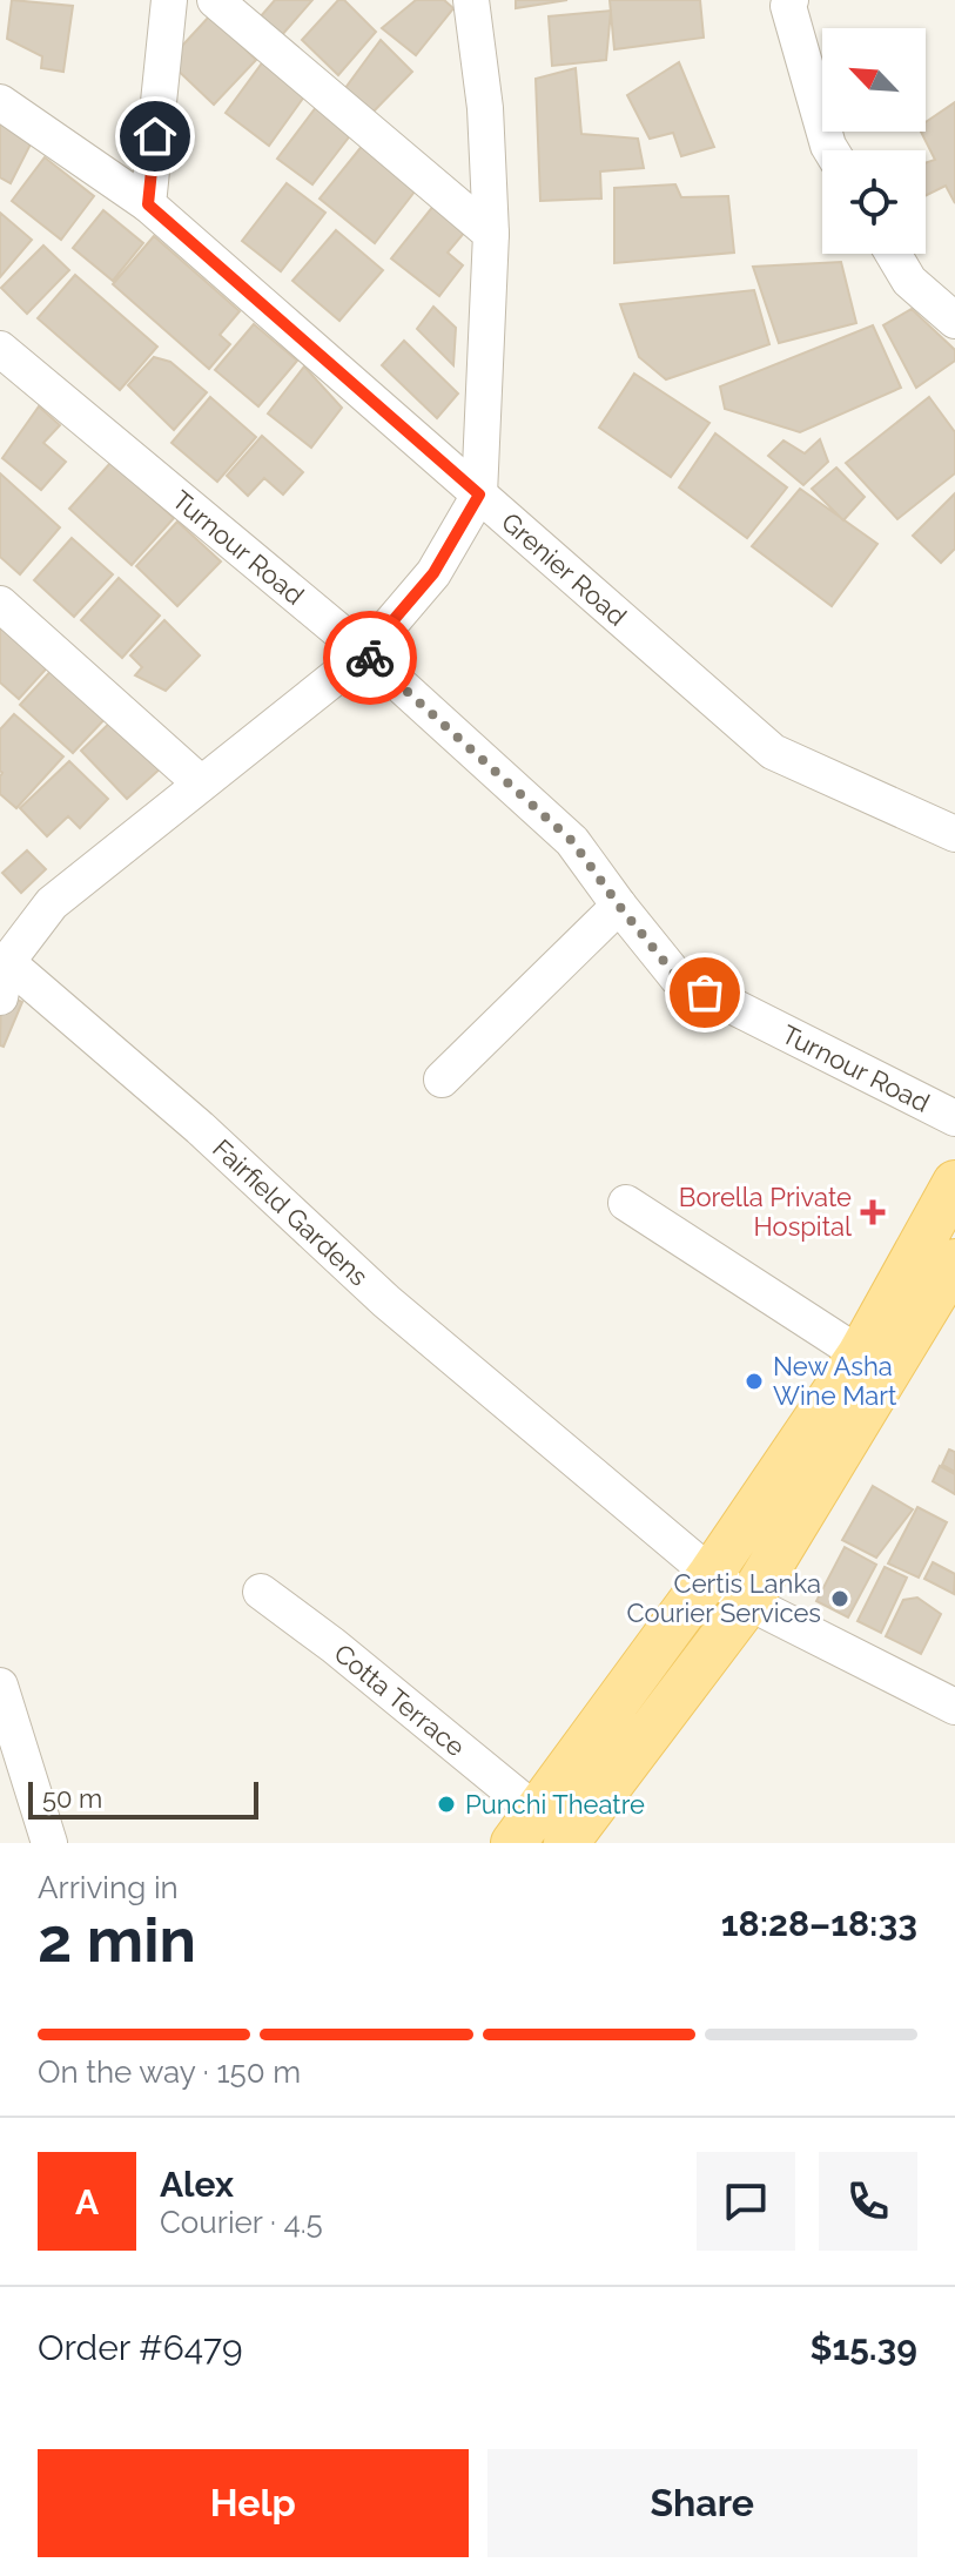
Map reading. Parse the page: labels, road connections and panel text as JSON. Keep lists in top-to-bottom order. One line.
{"streets":{"street":["Turnour Road","Grenier Road","Fairfield Gardens","Cotta Terrace"]},"places":{"health":["Borella Private Hospital"],"other":["New Asha Wine Mart","Certis Lanka Courier Services","Punchi Theatre"]},"scale_bar":"50 m","north":"top left","page":{"scale":"50 m","heading":["2 min","Arriving in","18:28–18:33"],"panel":["Alex","Courier · 4.5","Order #6479","$15.39"],"bar":"On the way · 150 m","round":"A","buttons":["Help","Share"]}}
